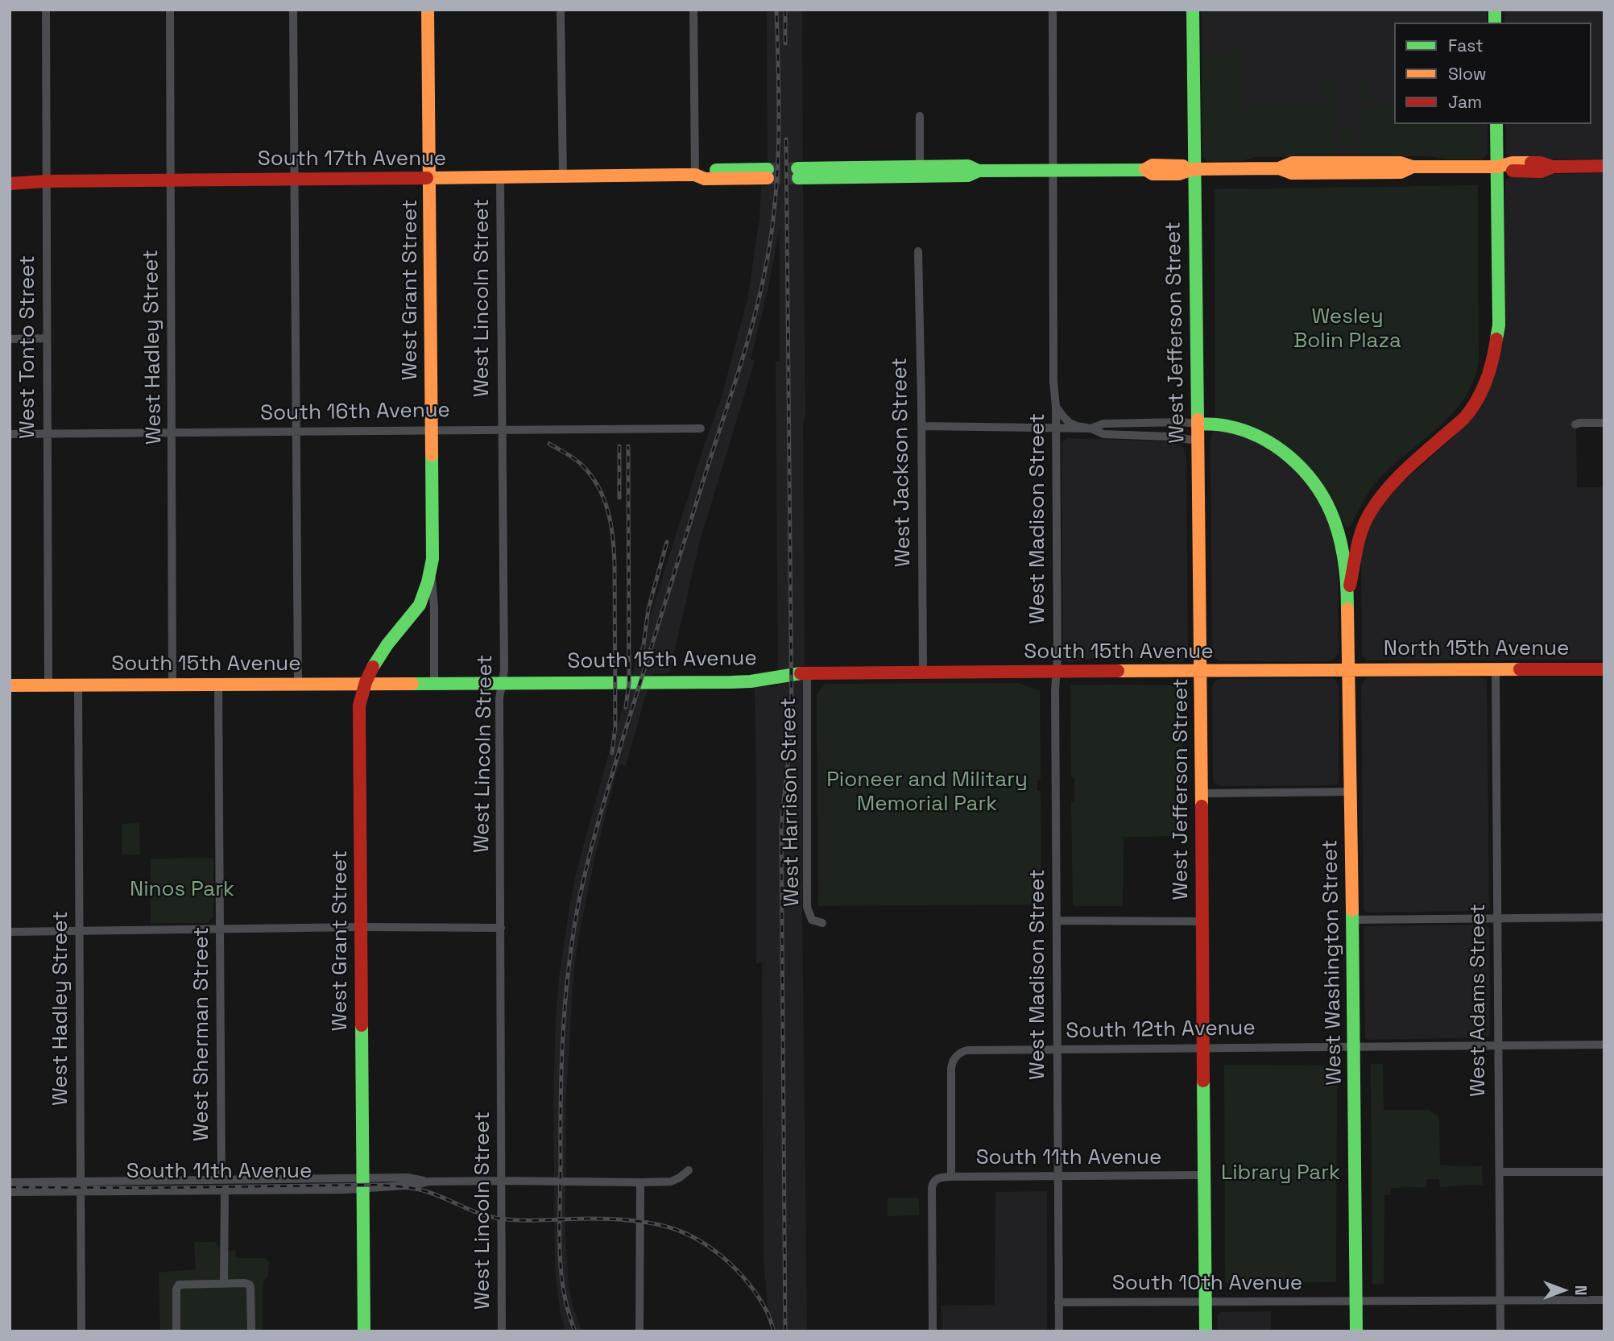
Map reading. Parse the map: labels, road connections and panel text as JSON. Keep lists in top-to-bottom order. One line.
{"streets":{"main road":["South 17th Avenue","West Grant Street","West Jefferson Street","North 15th Avenue","South 15th Avenue","West Washington Street"],"street":["West Lincoln Street","West Tonto Street","West Hadley Street","South 16th Avenue","West Jackson Street","West Madison Street","West Harrison Street","West Adams Street","South 12th Avenue","West Sherman Street","South 11th Avenue","South 10th Avenue"]},"crossings":[["South 17th Avenue","West Grant Street"],["South 17th Avenue","West Lincoln Street"],["South 17th Avenue","West Tonto Street"],["South 17th Avenue","West Hadley Street"],["West Grant Street","South 16th Avenue"],["West Grant Street","South 15th Avenue"],["West Grant Street","South 11th Avenue"],["West Lincoln Street","South 16th Avenue"],["West Lincoln Street","South 15th Avenue"],["West Lincoln Street","South 11th Avenue"],["West Jefferson Street","South 15th Avenue"],["West Jefferson Street","West Washington Street"],["West Jefferson Street","South 12th Avenue"],["West Jefferson Street","South 11th Avenue"],["West Jefferson Street","South 10th Avenue"],["West Tonto Street","South 16th Avenue"],["West Tonto Street","South 15th Avenue"],["West Hadley Street","South 16th Avenue"],["West Hadley Street","South 15th Avenue"],["West Hadley Street","South 11th Avenue"],["West Jackson Street","South 15th Avenue"],["West Madison Street","South 15th Avenue"],["West Madison Street","South 12th Avenue"],["West Madison Street","South 11th Avenue"],["West Madison Street","South 10th Avenue"],["North 15th Avenue","South 15th Avenue"],["North 15th Avenue","West Washington Street"],["North 15th Avenue","West Adams Street"],["South 15th Avenue","West Harrison Street"],["South 15th Avenue","West Washington Street"],["South 15th Avenue","West Sherman Street"],["West Washington Street","South 12th Avenue"],["West Washington Street","South 10th Avenue"],["West Adams Street","South 12th Avenue"],["West Adams Street","South 10th Avenue"],["South 12th Avenue","South 11th Avenue"],["West Sherman Street","South 11th Avenue"]],"parks":["Wesley Bolin Plaza","Pioneer and Military Memorial Park","Ninos Park","Library Park"],"legend":["Fast","Slow","Jam"],"north":"right"}
